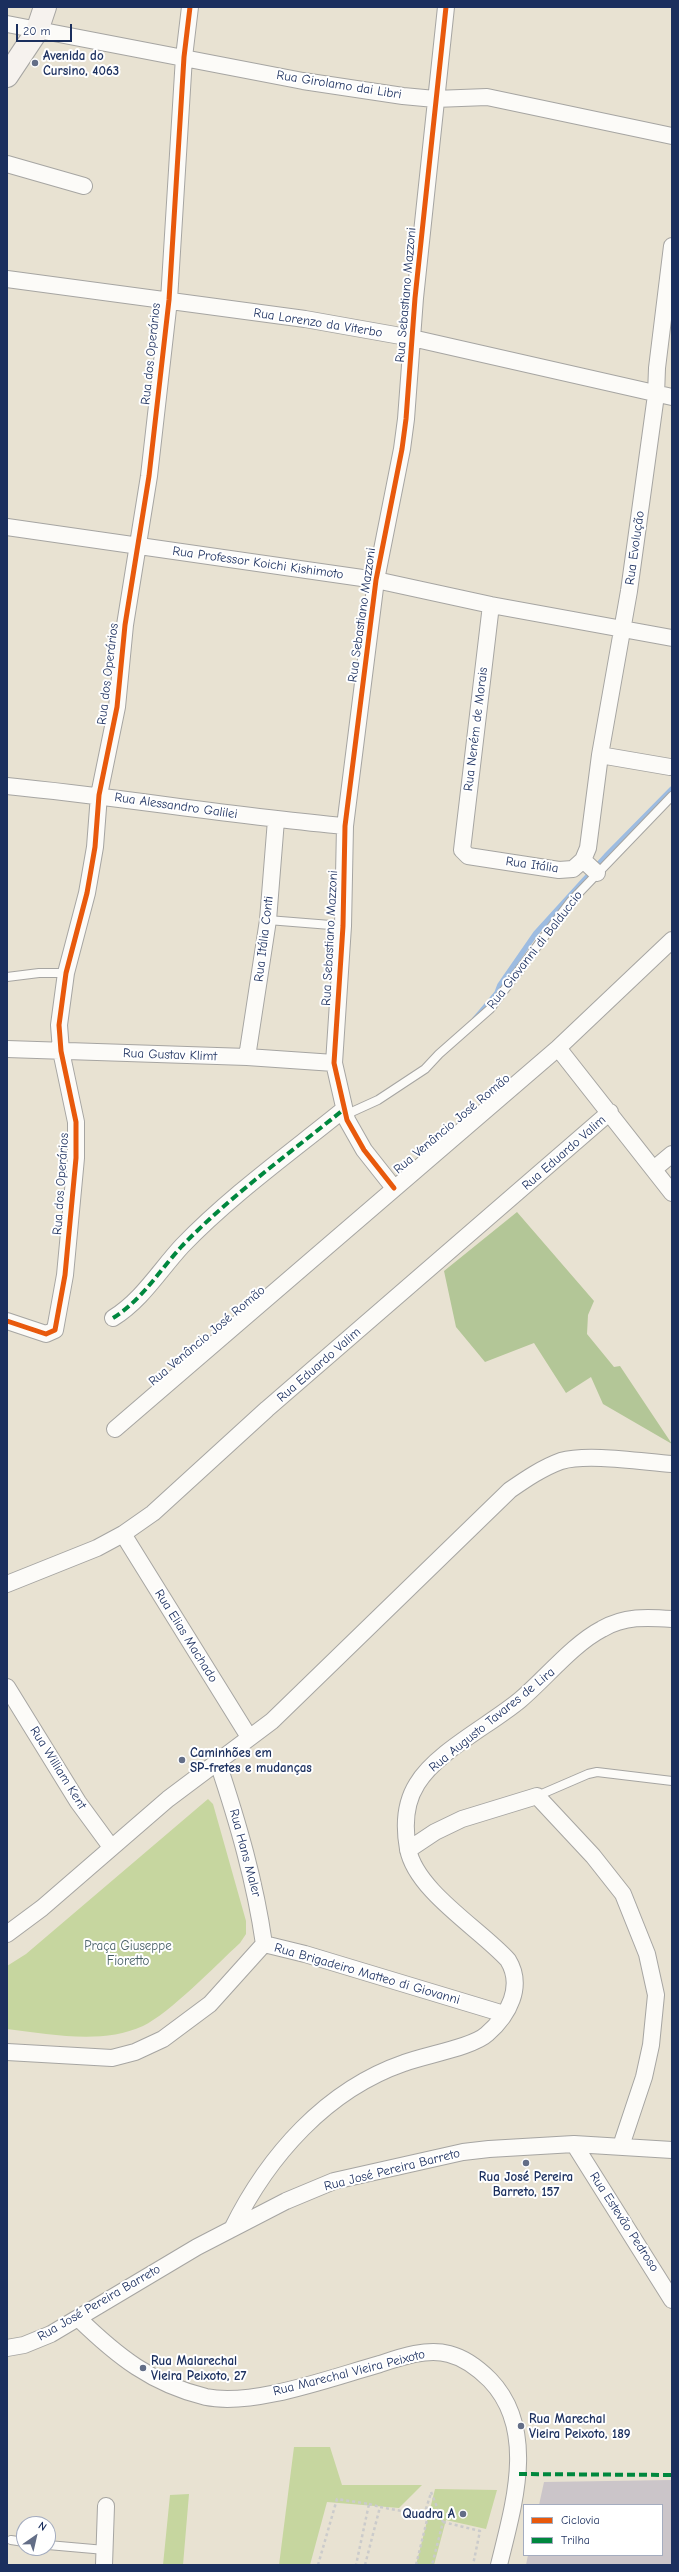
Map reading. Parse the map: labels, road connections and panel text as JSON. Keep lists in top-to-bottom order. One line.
{"streets":{"street":["Rua Girolamo dai Libri","Rua Sebastiano Mazzoni","Rua Lorenzo da Viterbo","Rua dos Operários","Rua Evolução","Rua Professor Koichi Kishimoto","Rua Neném de Morais","Rua Alessandro Galilei","Rua Itália","Rua Itália Conti","Rua Gustav Klimt","Rua Venâncio José Romão","Rua Eduardo Valim","Rua Elias Machado","Rua Augusto Tavares de Lira","Rua William Kent","Rua Hans Maler","Rua Brigadeiro Matteo di Giovanni","Rua José Pereira Barreto","Rua Estevão Pedroso","Rua Marechal Vieira Peixoto"],"lane":["Rua Giovanni di Balduccio"]},"crossings":[["Rua Girolamo dai Libri","Rua Sebastiano Mazzoni"],["Rua Girolamo dai Libri","Rua dos Operários"],["Rua Sebastiano Mazzoni","Rua Lorenzo da Viterbo"],["Rua Sebastiano Mazzoni","Rua Professor Koichi Kishimoto"],["Rua Sebastiano Mazzoni","Rua Alessandro Galilei"],["Rua Sebastiano Mazzoni","Rua Giovanni di Balduccio"],["Rua Sebastiano Mazzoni","Rua Gustav Klimt"],["Rua Sebastiano Mazzoni","Rua Venâncio José Romão"],["Rua Lorenzo da Viterbo","Rua dos Operários"],["Rua Lorenzo da Viterbo","Rua Evolução"],["Rua dos Operários","Rua Professor Koichi Kishimoto"],["Rua dos Operários","Rua Alessandro Galilei"],["Rua dos Operários","Rua Gustav Klimt"],["Rua Evolução","Rua Professor Koichi Kishimoto"],["Rua Evolução","Rua Itália"],["Rua Professor Koichi Kishimoto","Rua Neném de Morais"],["Rua Neném de Morais","Rua Itália"],["Rua Alessandro Galilei","Rua Itália Conti"],["Rua Itália Conti","Rua Gustav Klimt"],["Rua Eduardo Valim","Rua Elias Machado"],["Rua Hans Maler","Rua Brigadeiro Matteo di Giovanni"],["Rua José Pereira Barreto","Rua Estevão Pedroso"],["Rua José Pereira Barreto","Rua Marechal Vieira Peixoto"]],"parks":["Praça Giuseppe Fioretto"],"places":["Avenida do Cursino, 4063","Caminhões em SP-fretes e mudanças","Rua José Pereira Barreto, 157","Rua Malarechal Vieira Peixoto, 27","Rua Marechal Vieira Peixoto, 189","Quadra A"],"legend":["Ciclovia","Trilha"],"scale_bar":"20 m","north":"top right"}
